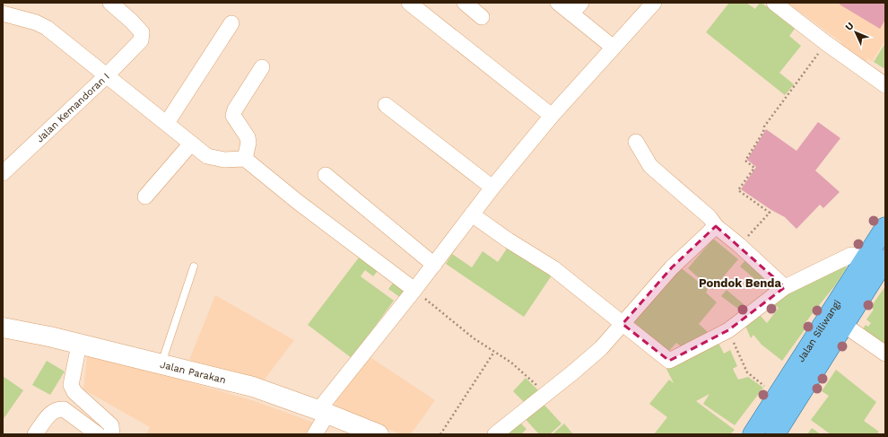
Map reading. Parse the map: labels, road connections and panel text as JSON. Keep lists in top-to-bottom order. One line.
{"streets":{"main road":["Jalan Siliwangi"],"street":["Jalan Kemandoran I","Jalan Parakan"]},"districts":["Pondok Benda"],"north":"top left"}
